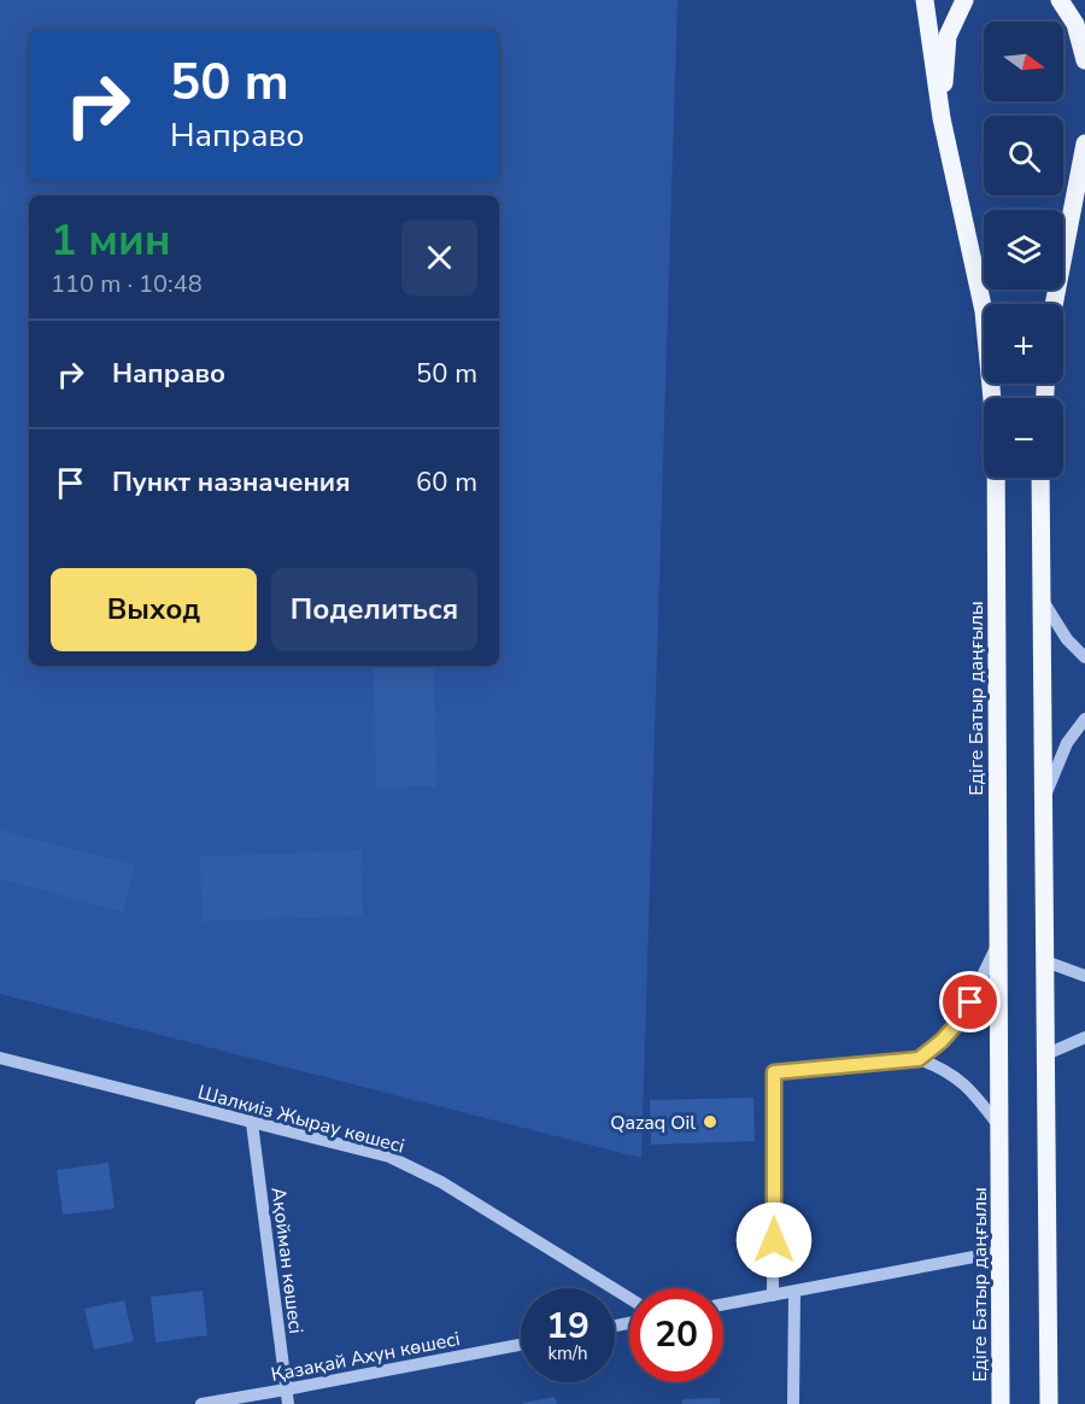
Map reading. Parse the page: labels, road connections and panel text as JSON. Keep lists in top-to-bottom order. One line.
{"streets":{"main road":["Едіге Батыр даңғылы"],"street":["Шалкиіз Жырау көшесі","Ақойман көшесі","Қазақай Ахун көшесі"]},"crossings":[["Шалкиіз Жырау көшесі","Ақойман көшесі"],["Ақойман көшесі","Қазақай Ахун көшесі"]],"places":["Qazaq Oil"],"north":"right","page":{"map_buttons":["+","−"],"turn":["50 m","Направо"],"heading":["1 мин","110 m · 10:48"],"list":[{"name":"Направо","value":"50 m"},{"name":"Пункт назначения","value":"60 m"}],"buttons":["Выход","Поделиться"],"speed":"19 km/h","limit":"20"}}
